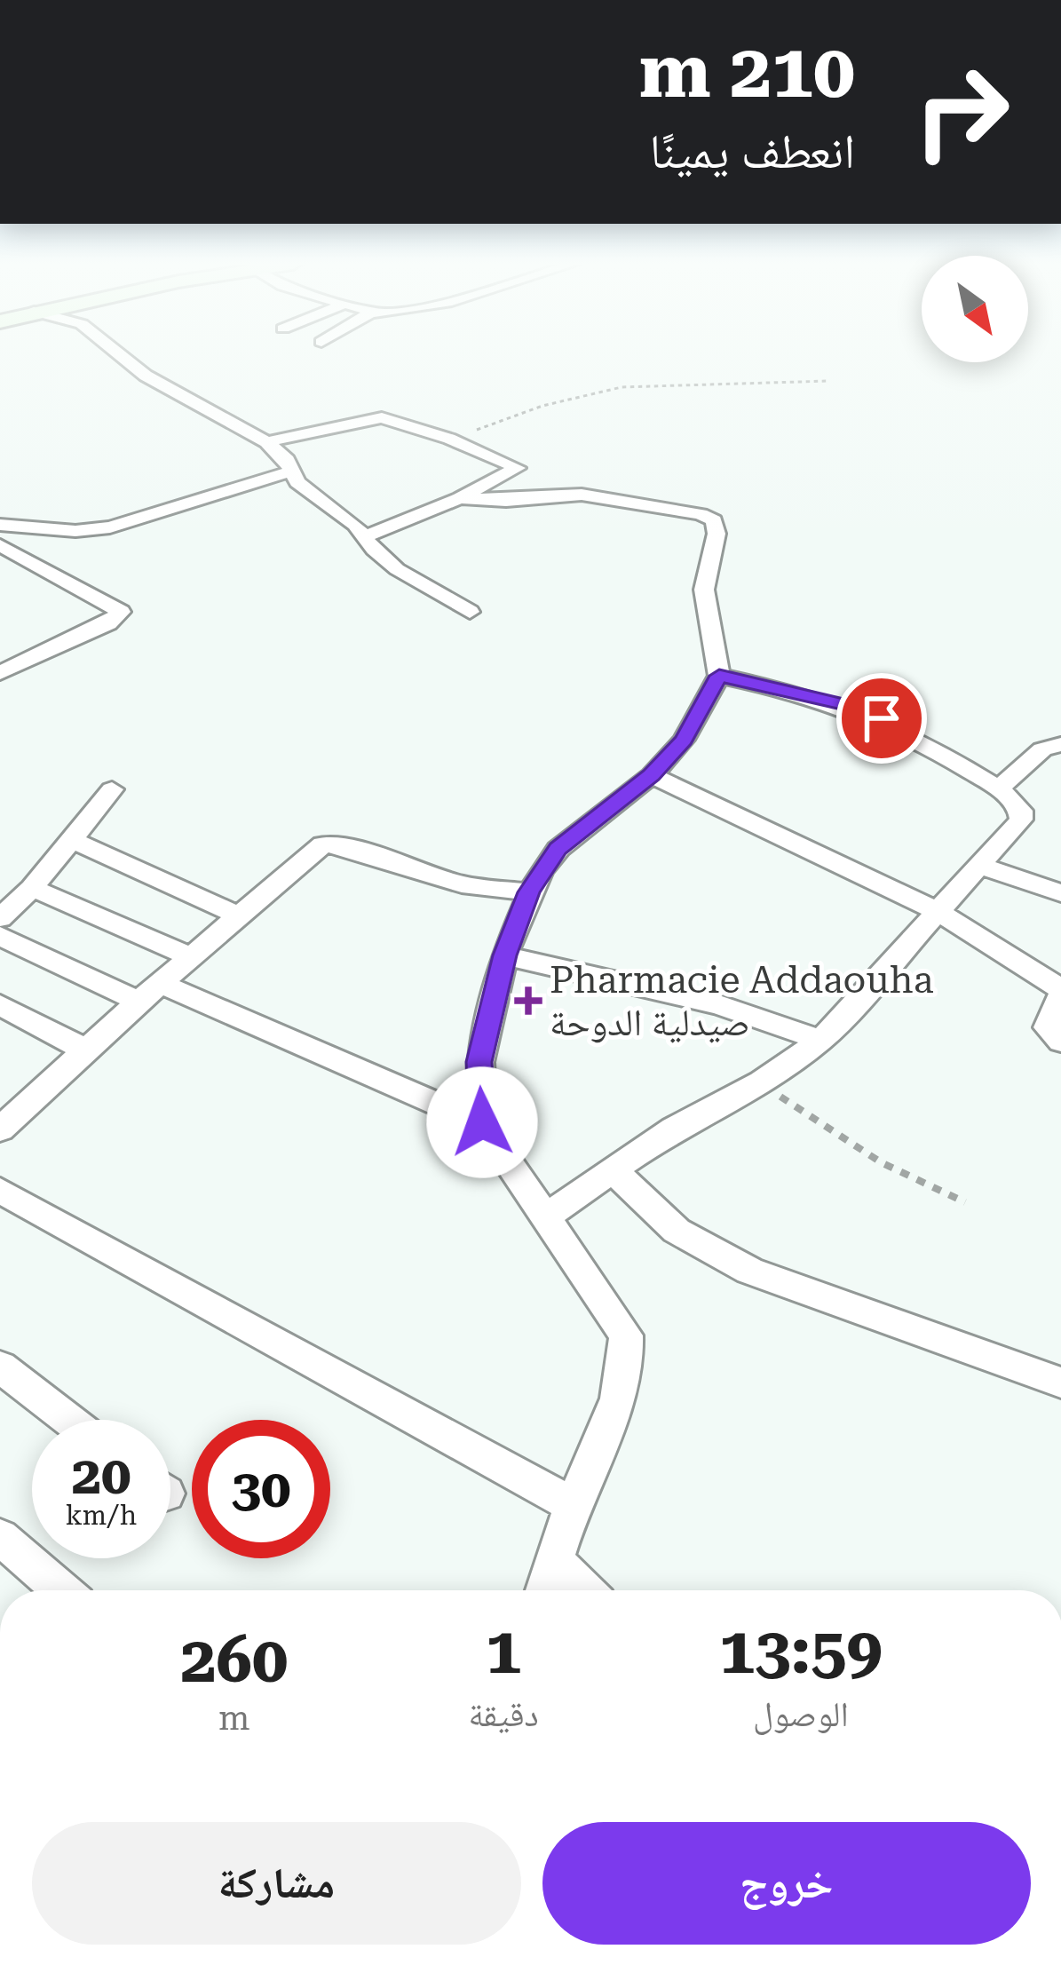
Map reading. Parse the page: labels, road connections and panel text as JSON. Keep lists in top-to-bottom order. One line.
{"places":{"health":["Pharmacie Addaouha صيدلية الدوحة"]},"north":"bottom right","page":{"turn":["210 m","انعطف يمينًا"],"speed":"20 km/h","limit":"30","eta":["13:59","الوصول","1","دقيقة","260","m"],"buttons":["خروج","مشاركة"]}}
